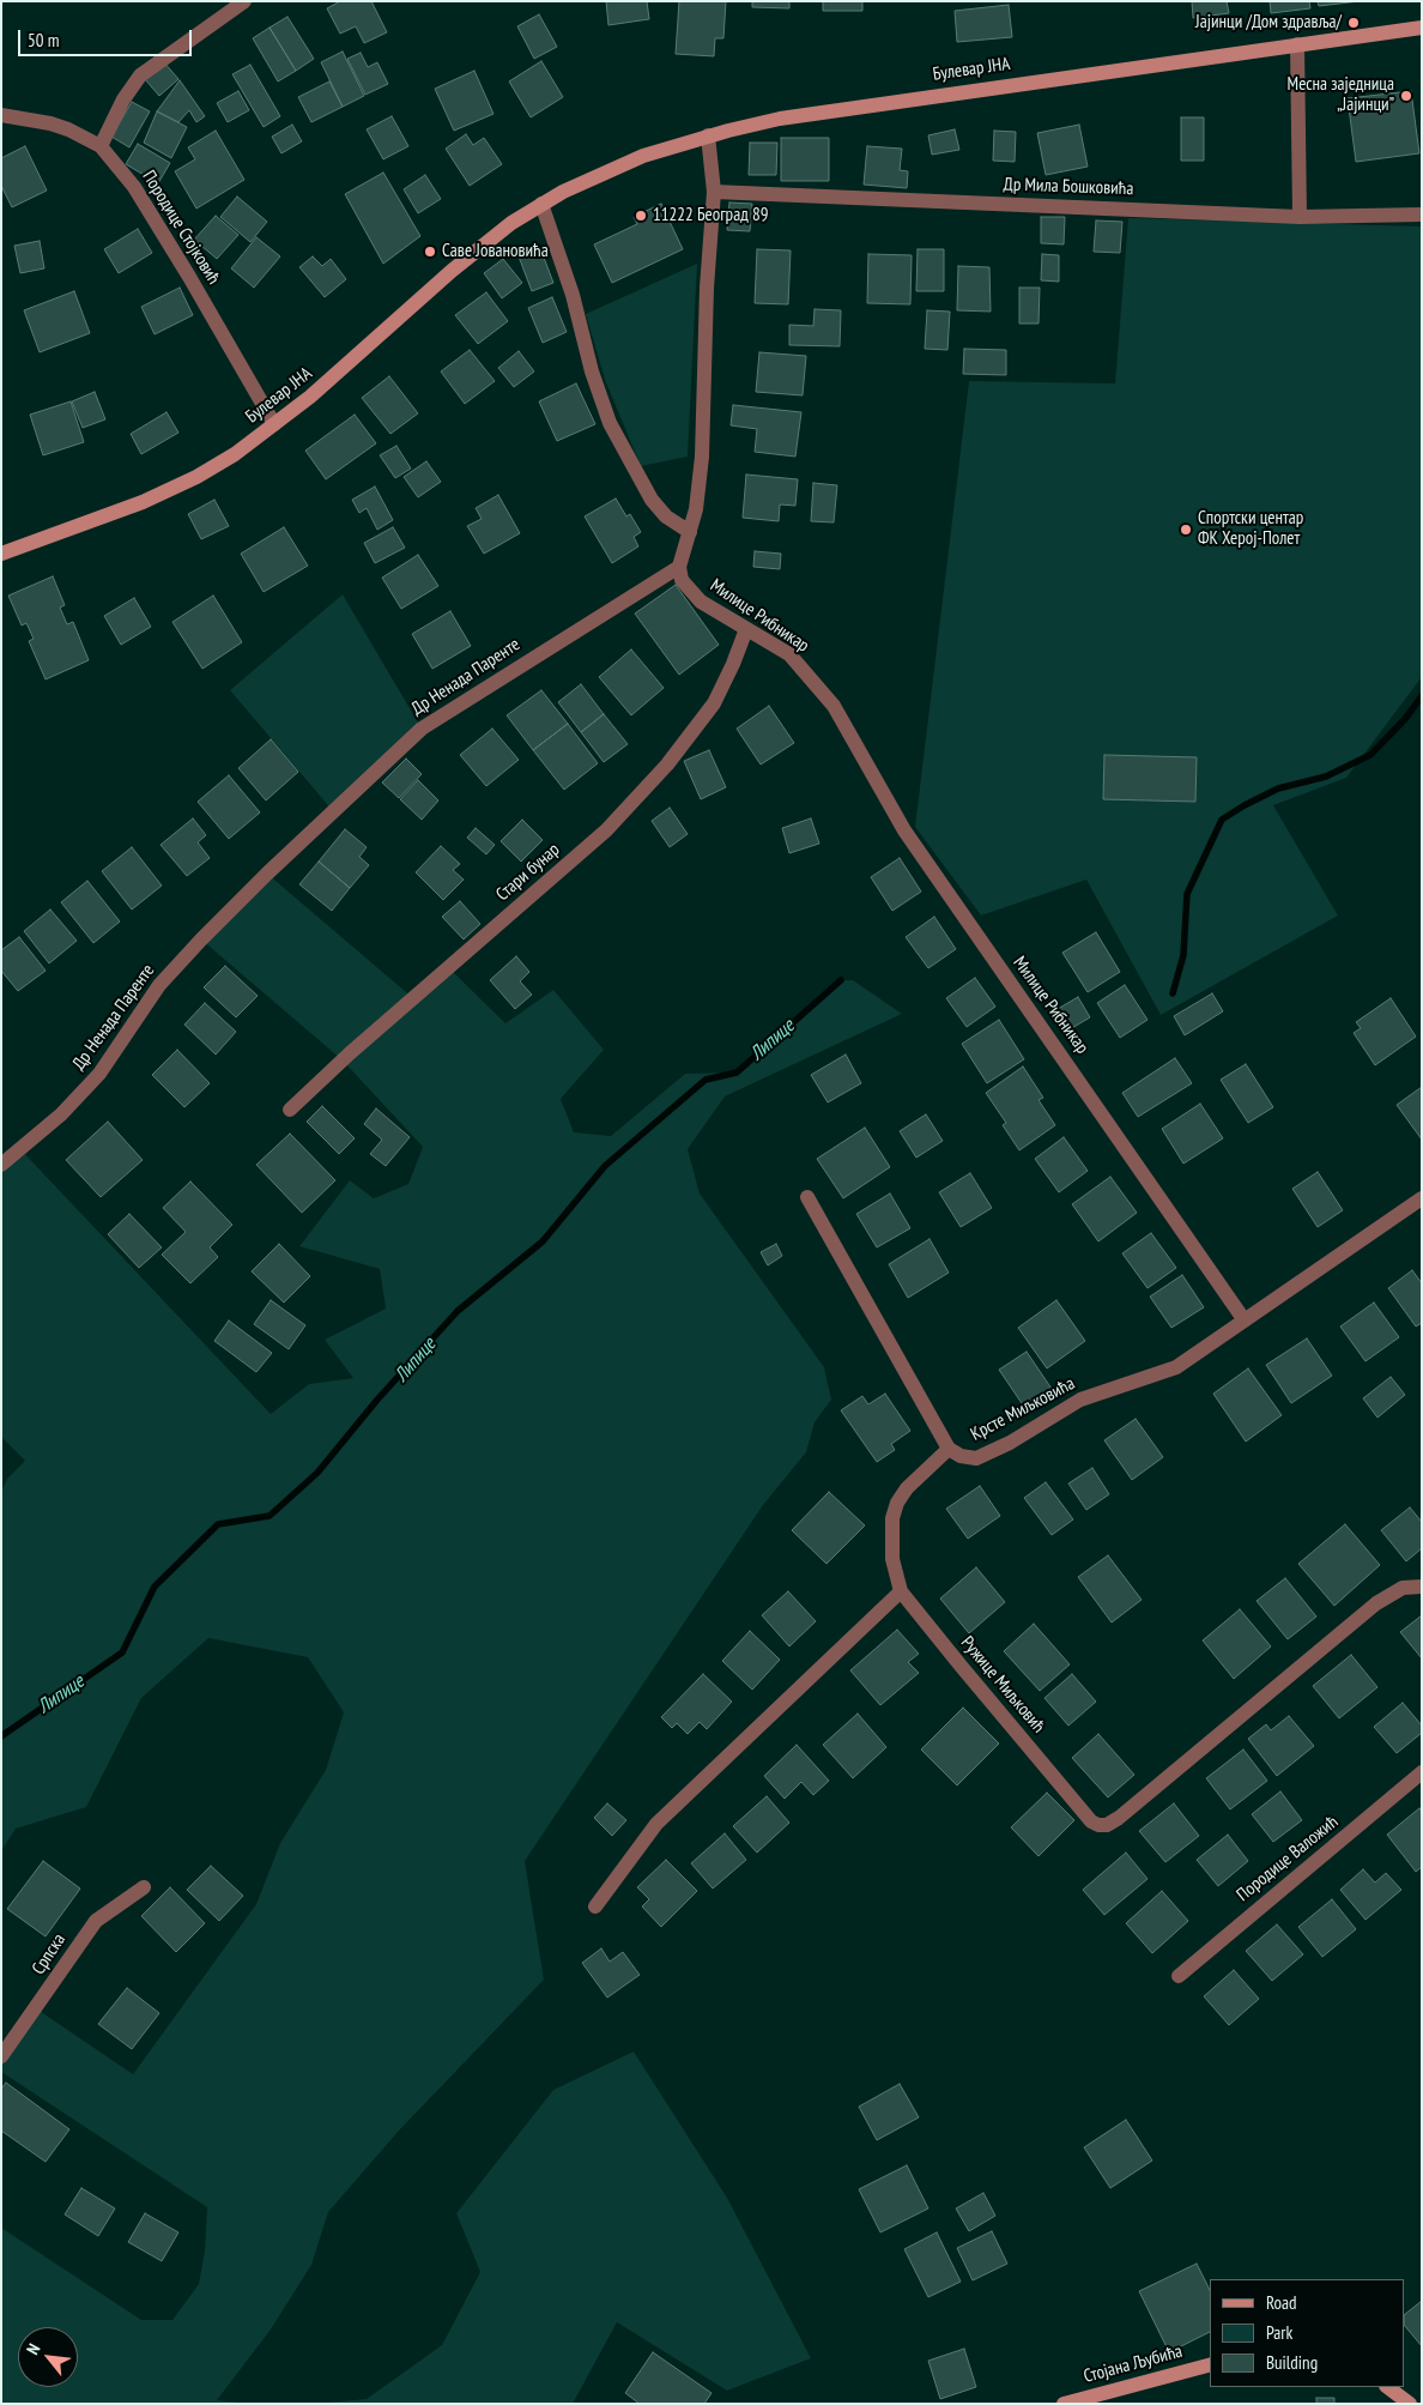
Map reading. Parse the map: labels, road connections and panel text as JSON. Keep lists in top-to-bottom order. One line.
{"streets":{"main road":["Булевар ЈНА","Стојана Љубића"],"street":["Др Мила Бошковића","Породице Стојковић","Милице Рибникар","Др Ненада Паренте","Стари бунар","Крсте Миљковића","Ружице Миљковић","Породице Валожић","Српска"]},"crossings":[["Булевар ЈНА","Породице Стојковић"],["Милице Рибникар","Др Ненада Паренте"],["Милице Рибникар","Стари бунар"],["Милице Рибникар","Крсте Миљковића"]],"water":["Липице"],"places":["Јајинци /Дом здравља/","Месна заједница „Јајинци”","11222 Београд 89","Саве Јовановића","Спортски центар ФК Херој-Полет"],"legend":["Road","Park","Building"],"scale_bar":"50 m","north":"top left"}
